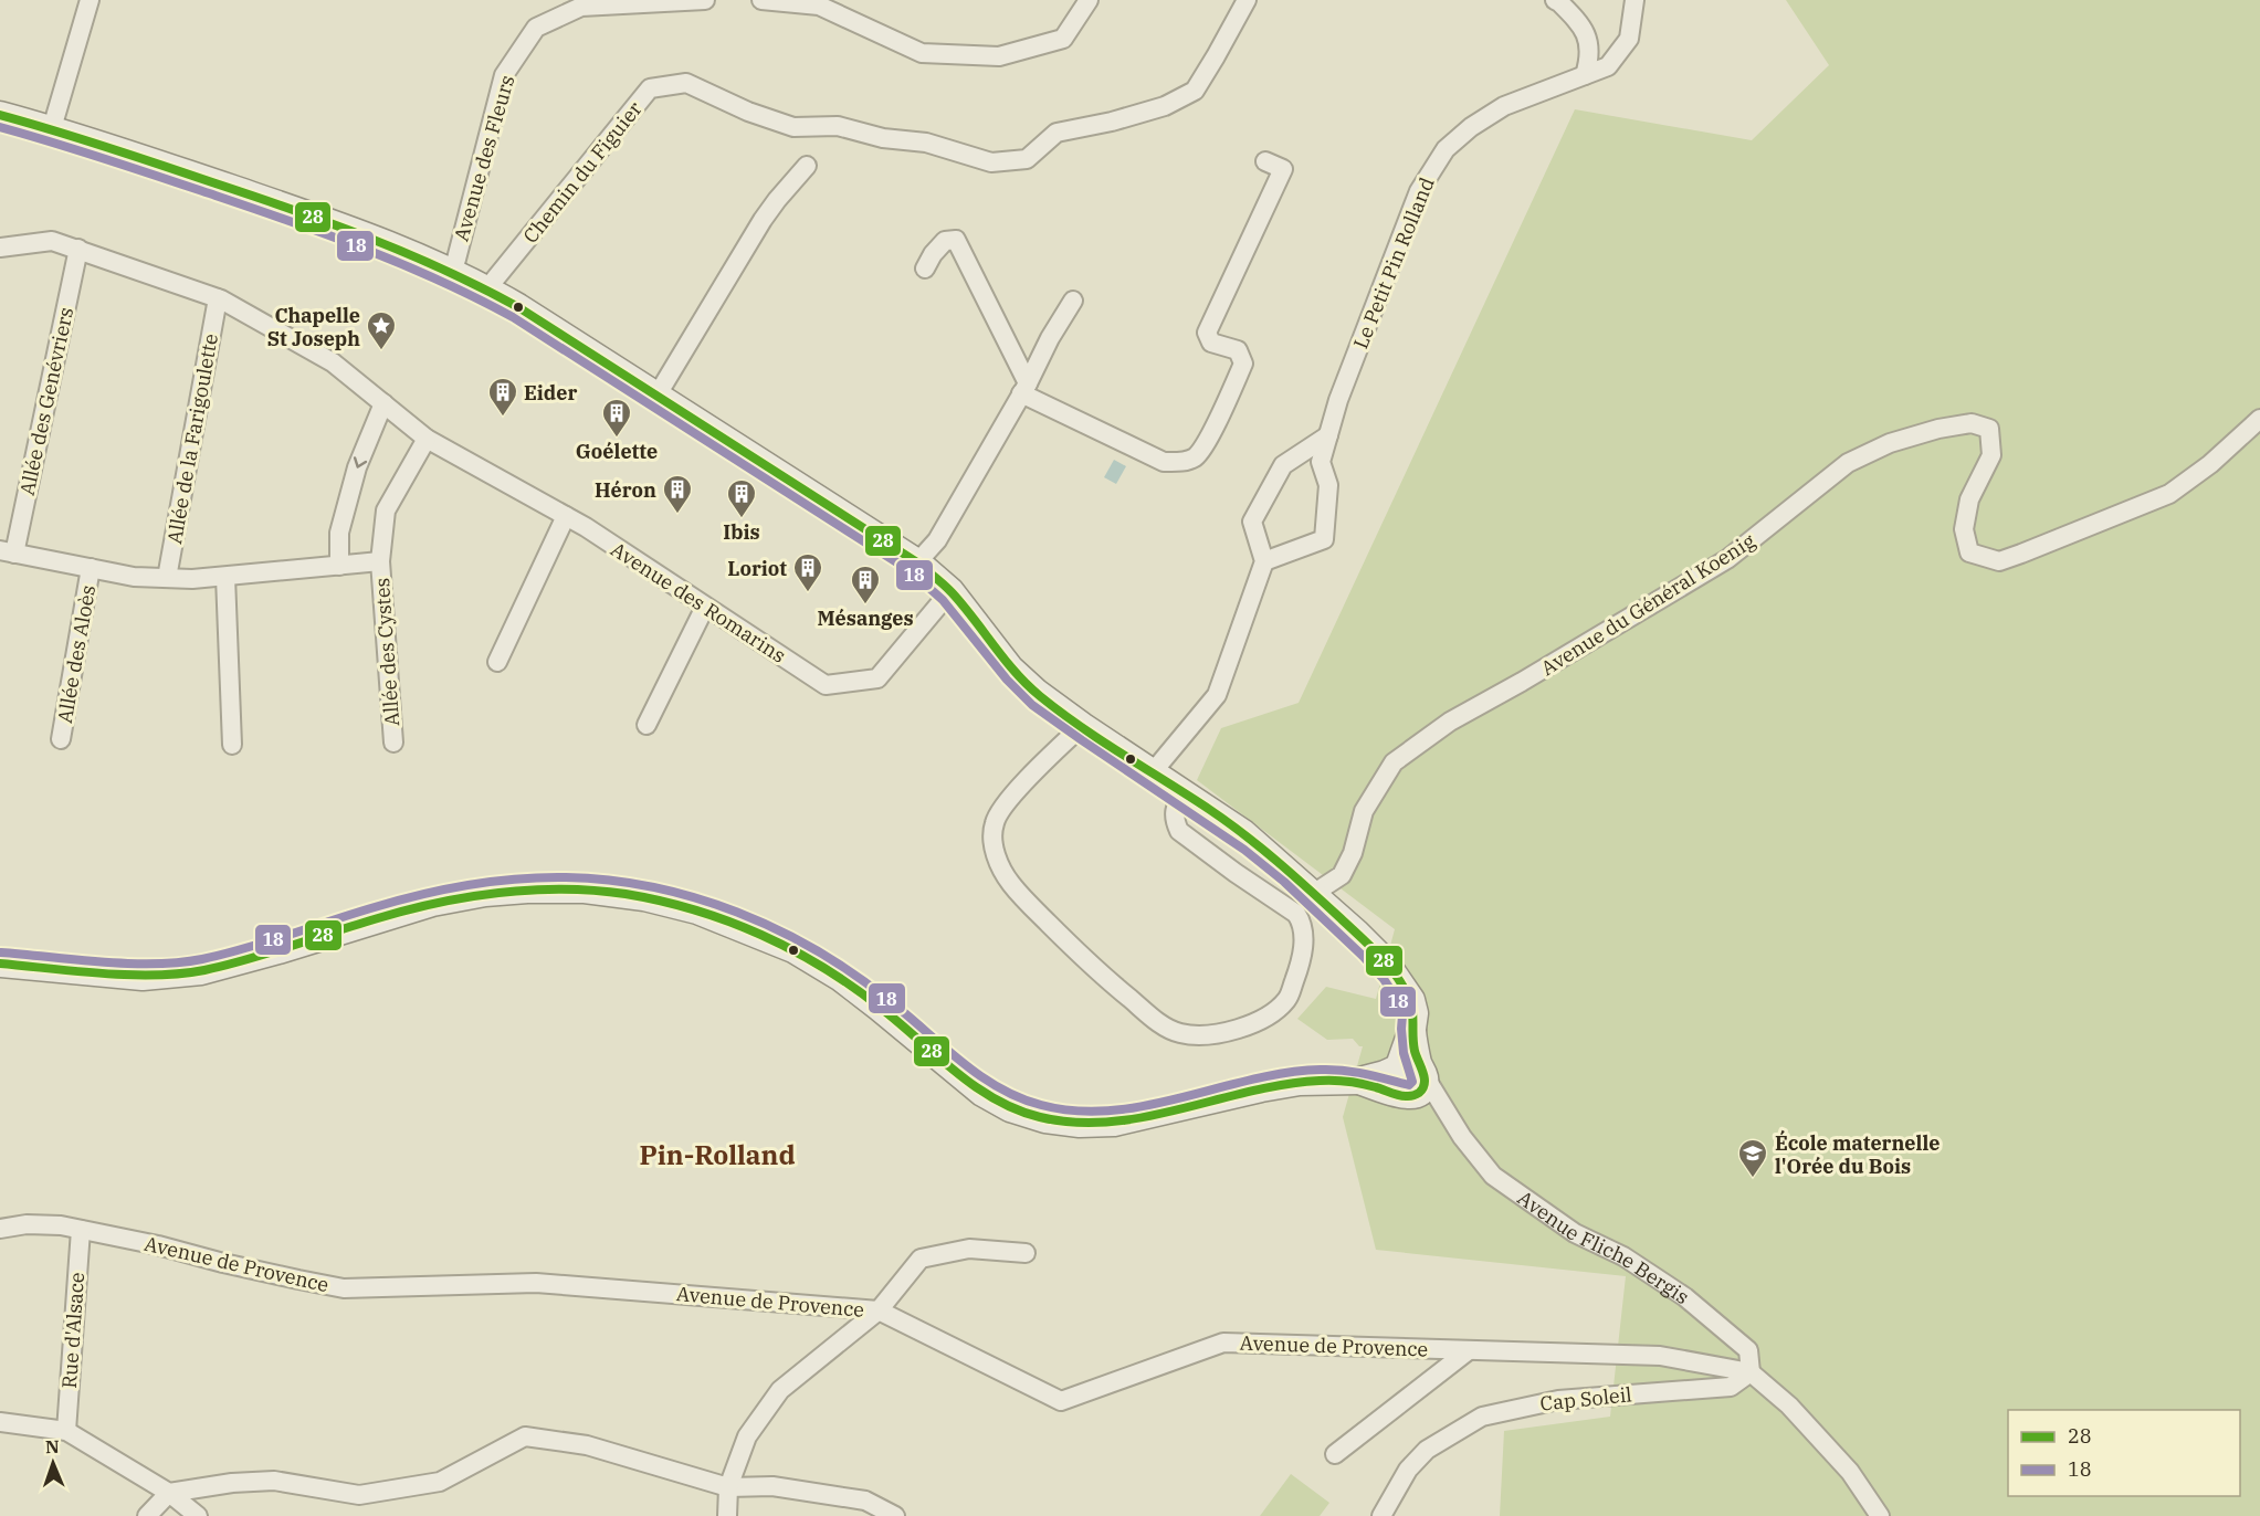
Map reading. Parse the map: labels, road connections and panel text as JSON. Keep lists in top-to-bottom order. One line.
{"streets":{"street":["Avenue des Fleurs","Chemin du Figuier","Le Petit Pin Rolland","Allée des Genévriers","Allée de la Farigoulette","Avenue des Romarins","Avenue du Général Koenig","Allée des Cystes","Allée des Aloès","Avenue Fliche Bergis","Avenue de Provence","Rue d'Alsace","Cap Soleil"]},"crossings":[["Allée des Genévriers","Avenue des Romarins"],["Allée de la Farigoulette","Avenue des Romarins"],["Avenue des Romarins","Allée des Cystes"],["Avenue Fliche Bergis","Avenue de Provence"],["Avenue Fliche Bergis","Cap Soleil"],["Avenue de Provence","Rue d'Alsace"],["Avenue de Provence","Cap Soleil"]],"districts":["Pin-Rolland"],"places":{"place":["Chapelle St Joseph"],"building":["Eider","Goélette","Héron","Ibis","Loriot","Mésanges"],"school or university":["École maternelle l'Orée du Bois"]},"lines":["transit line 28","transit line 18"],"legend":["28","18"],"north":"top"}
